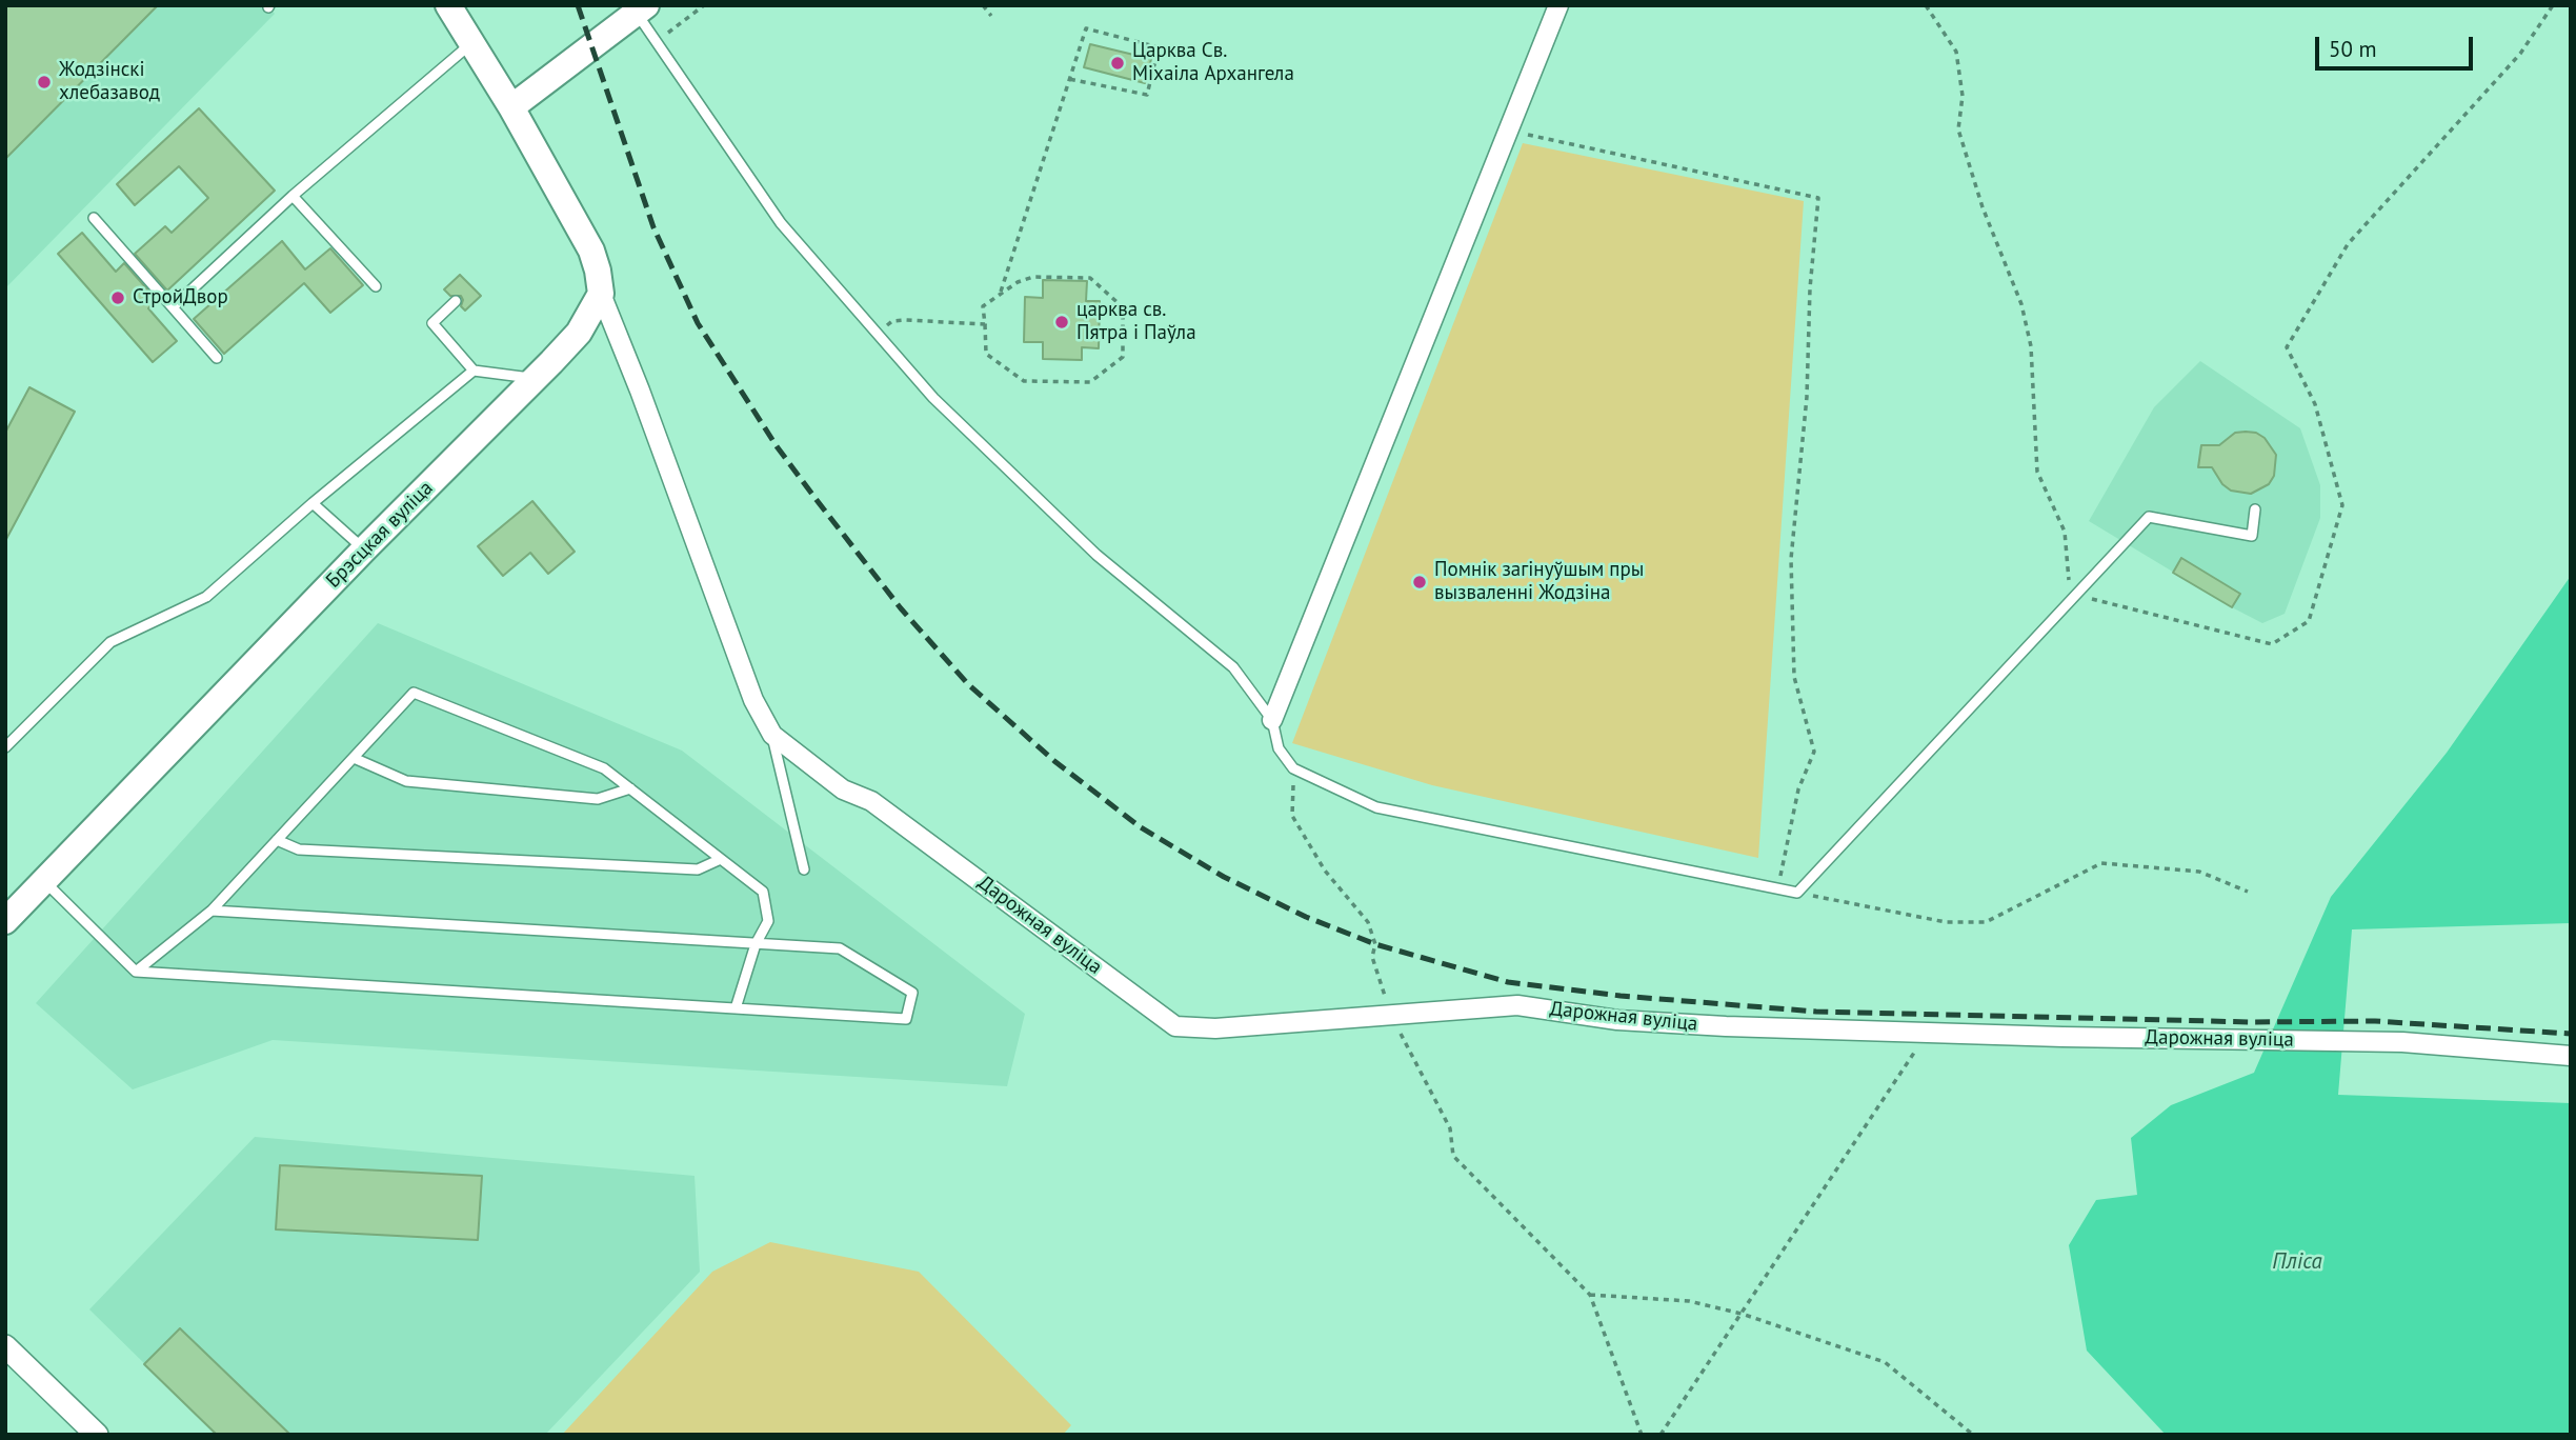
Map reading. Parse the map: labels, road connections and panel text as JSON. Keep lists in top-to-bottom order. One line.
{"streets":{"main road":["Брэсцкая вуліца"],"street":["Дарожная вуліца"]},"water":["Пліса"],"places":["Царква Св. Міхаіла Архангела","Жодзінскі хлебазавод","СтройДвор","царква св. Пятра і Паўла","Помнік загінуўшым пры вызваленні Жодзіна"],"scale_bar":"50 m"}
